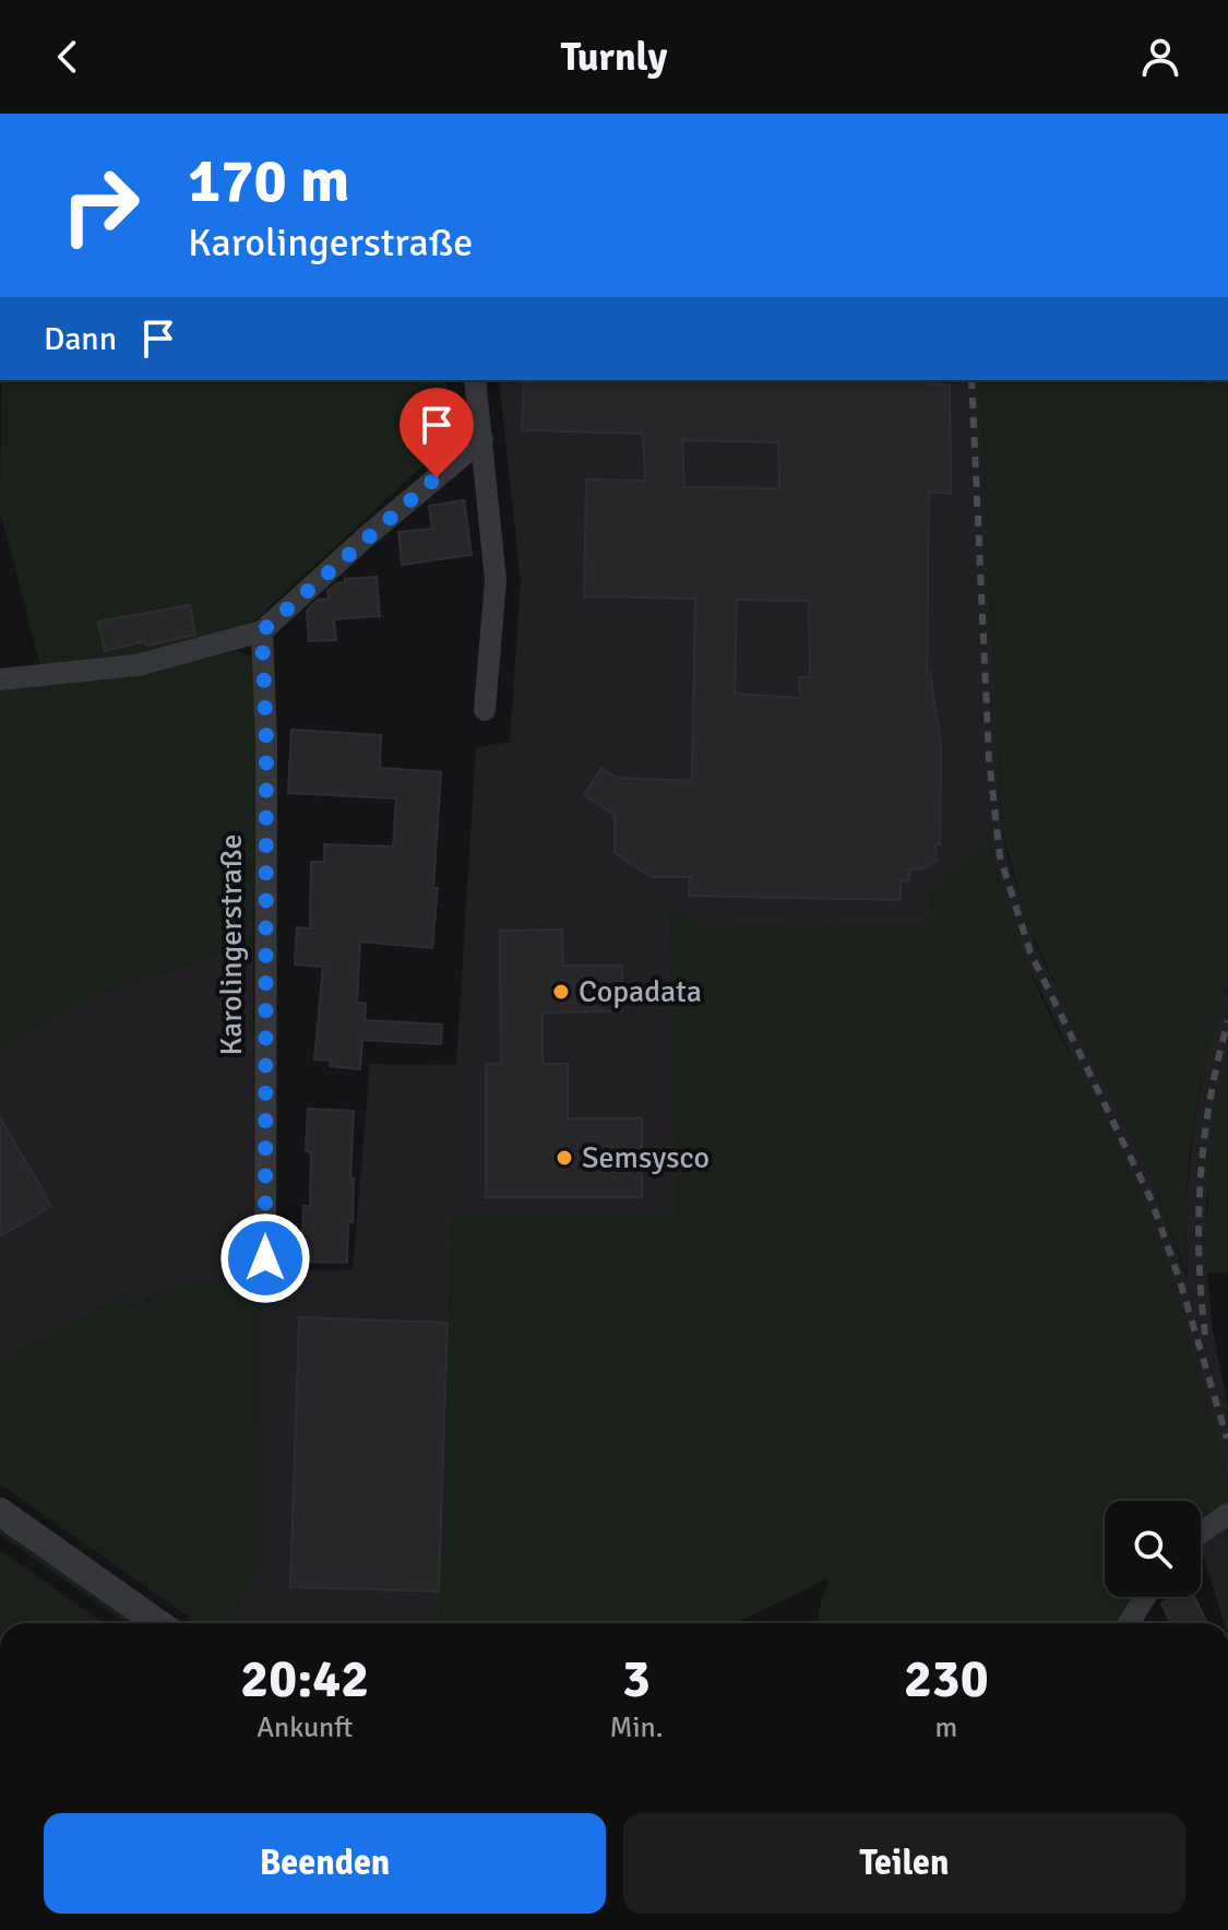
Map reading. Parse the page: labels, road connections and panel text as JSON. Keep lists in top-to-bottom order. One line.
{"streets":{"street":["Karolingerstraße"]},"places":["Copadata","Semsysco"],"page":{"header":"Turnly","turn":["170 m","Karolingerstraße"],"then":"Dann","eta":["20:42","Ankunft","3","Min.","230","m"],"buttons":["Beenden","Teilen"]}}
